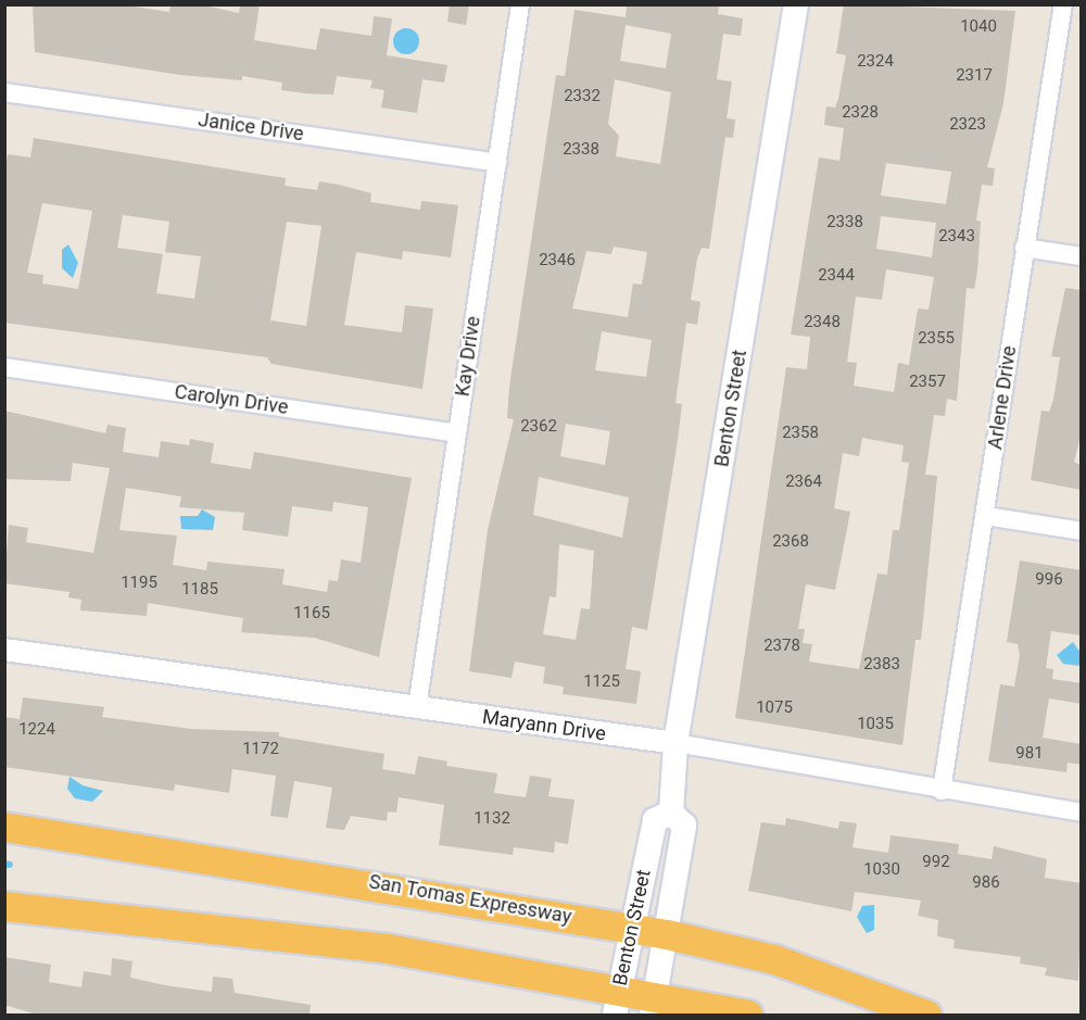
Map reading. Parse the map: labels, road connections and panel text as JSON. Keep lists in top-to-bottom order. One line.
{"streets":{"highway":["San Tomas Expressway"],"main road":["Benton Street"],"street":["Janice Drive","Kay Drive","Arlene Drive","Carolyn Drive","Maryann Drive"]},"crossings":[["Janice Drive","Kay Drive"],["Kay Drive","Carolyn Drive"],["Kay Drive","Maryann Drive"],["Arlene Drive","Maryann Drive"],["Benton Street","Maryann Drive"],["Benton Street","San Tomas Expressway"]],"house_numbers":["1040","2324","2317","2332","2328","2323","2338","2338","2343","2346","2344","2348","2355","2357","2362","2358","2364","2368","996","1195","1185","1165","2378","2383","1125","1075","1035","1224","1172","981","1132","992","1030","986"]}
